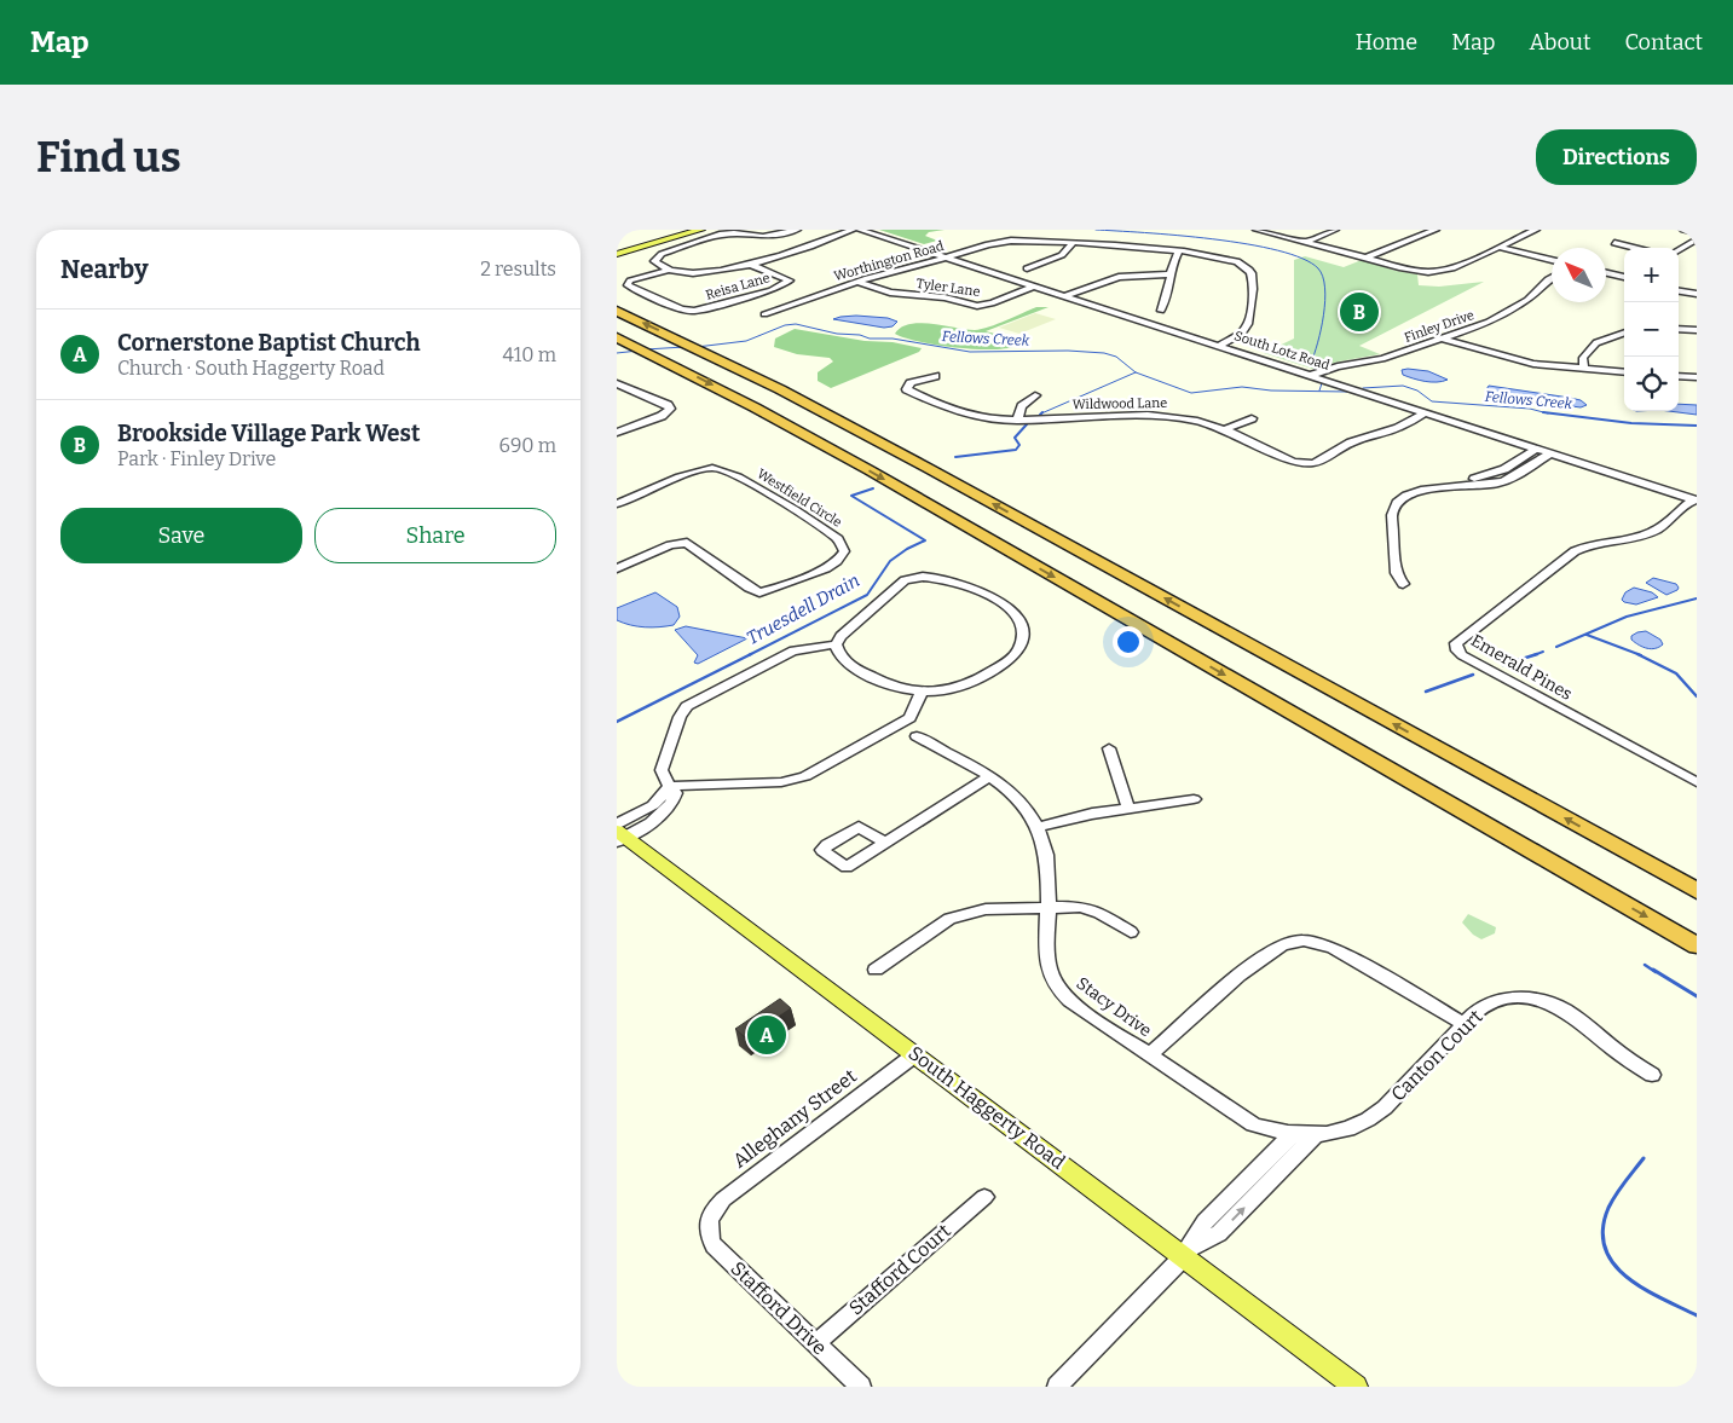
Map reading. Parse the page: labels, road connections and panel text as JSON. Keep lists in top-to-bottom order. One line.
{"streets":{"main road":["South Haggerty Road"],"street":["Worthington Road","Reisa Lane","Tyler Lane","Finley Drive","South Lotz Road","Wildwood Lane","Westfield Circle","Emerald Pines","Stacy Drive","Canton Court","Alleghany Street","Stafford Court","Stafford Drive"]},"crossings":[["Worthington Road","Tyler Lane"],["Worthington Road","South Lotz Road"],["Tyler Lane","South Lotz Road"],["Finley Drive","South Lotz Road"],["South Lotz Road","Wildwood Lane"],["South Lotz Road","Emerald Pines"],["Stacy Drive","Canton Court"],["South Haggerty Road","Alleghany Street"],["Alleghany Street","Stafford Drive"],["Stafford Court","Stafford Drive"]],"water":["Fellows Creek","Truesdell Drain"],"north":"top left","page":{"header":"Map","nav":["Home","Map","About","Contact"],"buttons":["Directions",["Save","Share"]],"title":"Find us","heading":["Nearby","2 results"],"map_buttons":["+","−"],"pins":["B","A"],"list":[{"mark":"A","name":"Cornerstone Baptist Church","note":"Church · South Haggerty Road","value":"410 m"},{"mark":"B","name":"Brookside Village Park West","note":"Park · Finley Drive","value":"690 m"}]}}
